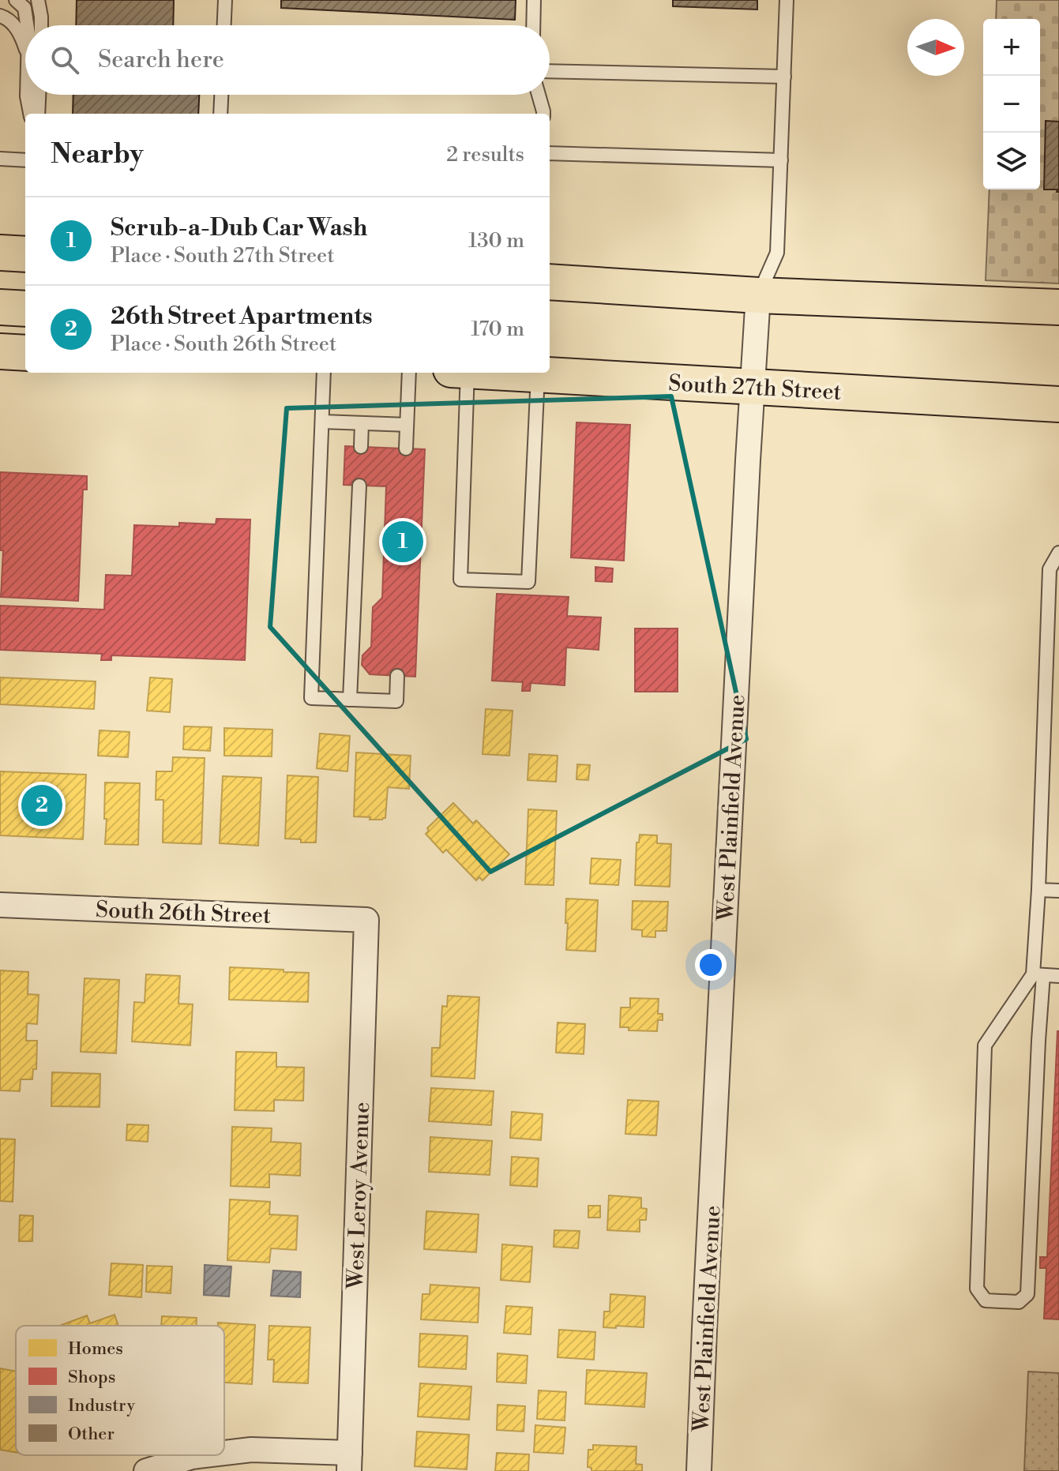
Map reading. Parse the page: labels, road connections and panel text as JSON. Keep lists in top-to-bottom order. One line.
{"streets":{"main road":["South 27th Street"],"street":["West Plainfield Avenue","South 26th Street","West Leroy Avenue"]},"crossings":[["South 27th Street","West Plainfield Avenue"],["South 26th Street","West Leroy Avenue"]],"legend":["Homes","Shops","Industry","Other"],"north":"right","page":{"map_buttons":["+","−"],"search":"Search here","heading":["Nearby","2 results"],"list":[{"mark":"1","name":"Scrub-a-Dub Car Wash","note":"Place · South 27th Street","value":"130 m"},{"mark":"2","name":"26th Street Apartments","note":"Place · South 26th Street","value":"170 m"}],"pins":["1","2"]}}
